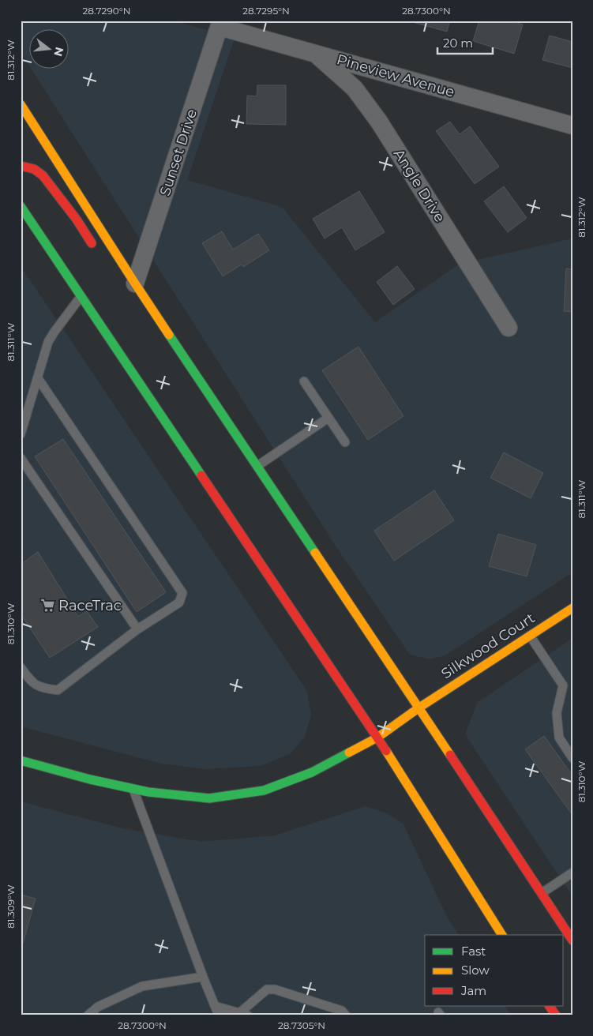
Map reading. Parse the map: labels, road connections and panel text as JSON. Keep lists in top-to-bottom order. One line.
{"streets":{"main road":["Silkwood Court"],"street":["Pineview Avenue","Sunset Drive","Angle Drive"]},"crossings":[["Pineview Avenue","Sunset Drive"],["Pineview Avenue","Angle Drive"]],"places":{"supermarket":["RaceTrac"]},"legend":["Fast","Slow","Jam"],"scale_bar":"20 m","north":"right","coordinates":["28.7290°N","28.7295°N","28.7300°N","81.312°W","81.311°W","81.310°W","81.309°W","28.7305°N"]}
